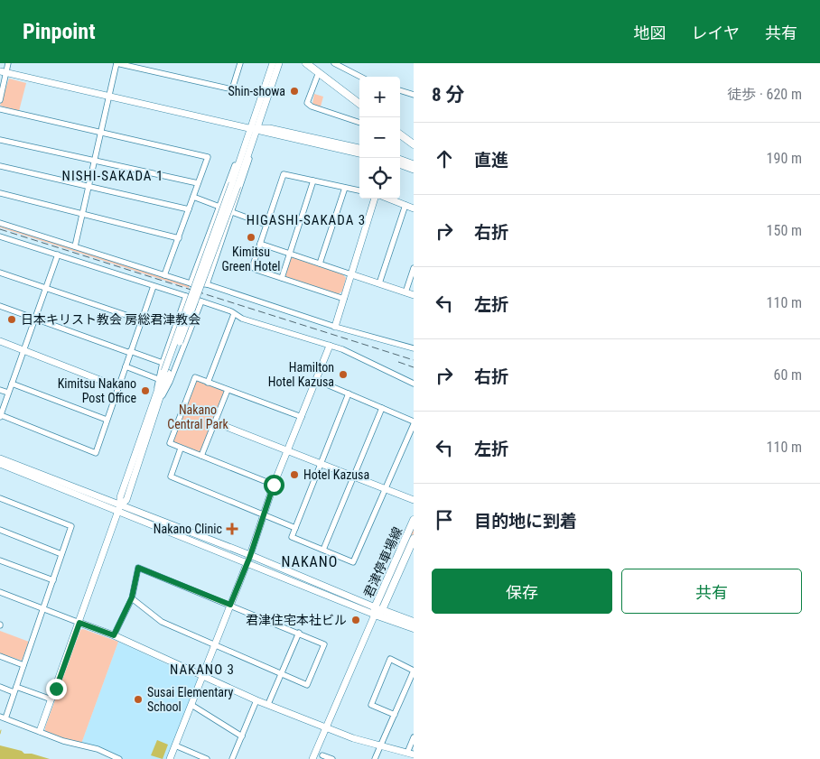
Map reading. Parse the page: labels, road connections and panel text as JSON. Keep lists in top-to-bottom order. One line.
{"streets":{"main road":["君津停車場線"]},"districts":["NISHI-SAKADA 1","HIGASHI-SAKADA 3","NAKANO","NAKANO 3"],"parks":["Nakano Central Park"],"places":{"other":["Shin-showa","Kimitsu Green Hotel","日本キリスト教会 房総君津教会","Hamilton Hotel Kazusa","Kimitsu Nakano Post Office","Hotel Kazusa","君津住宅本社ビル","Susai Elementary School"],"health":["Nakano Clinic"]},"page":{"header":"Pinpoint","nav":["地図","レイヤ","共有"],"heading":["8 分","徒歩 · 620 m"],"map_buttons":["+","−"],"list":[["直進","190 m"],["右折","150 m"],["左折","110 m"],["右折","60 m"],["左折","110 m"],"目的地に到着"],"buttons":["保存","共有"]}}
